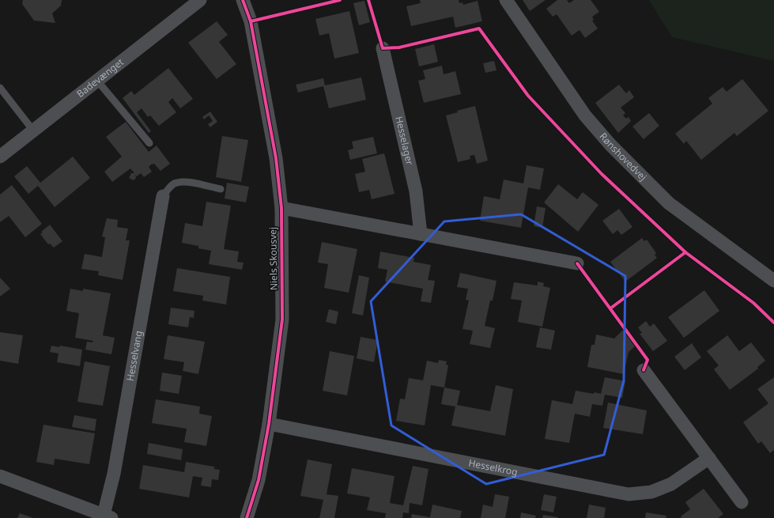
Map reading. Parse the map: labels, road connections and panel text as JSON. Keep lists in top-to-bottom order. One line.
{"streets":{"street":["Badevænget","Hesselager","Rønshovedvej","Niels Skousvej","Hesselvang","Hesselkrog"]},"crossings":[["Niels Skousvej","Hesselkrog"]]}
